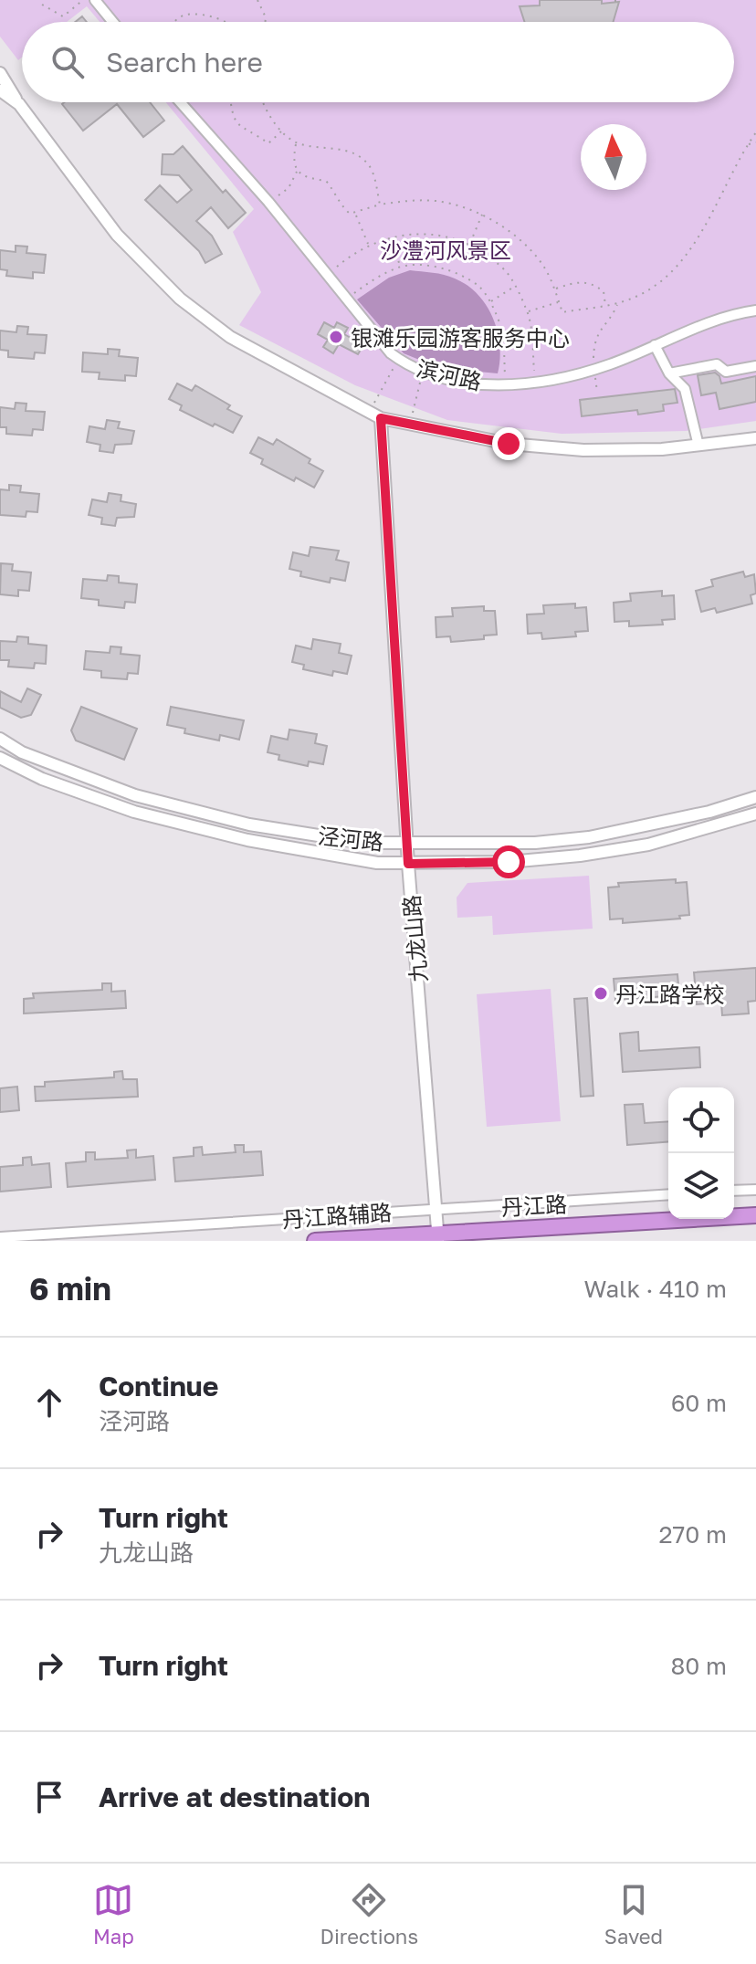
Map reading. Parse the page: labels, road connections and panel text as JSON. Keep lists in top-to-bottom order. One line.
{"streets":{"highway":["丹江路"],"street":["滨河路","泾河路","九龙山路","丹江路辅路"]},"crossings":[["泾河路","九龙山路"],["九龙山路","丹江路"],["九龙山路","丹江路辅路"]],"parks":["沙澧河风景区"],"places":["银滩乐园游客服务中心","丹江路学校"],"north":"top","page":{"search":"Search here","heading":["6 min","Walk · 410 m"],"list":[["Continue","泾河路","60 m"],["Turn right","九龙山路","270 m"],["Turn right","80 m"],"Arrive at destination"],"nav":["Map","Directions","Saved"]}}
